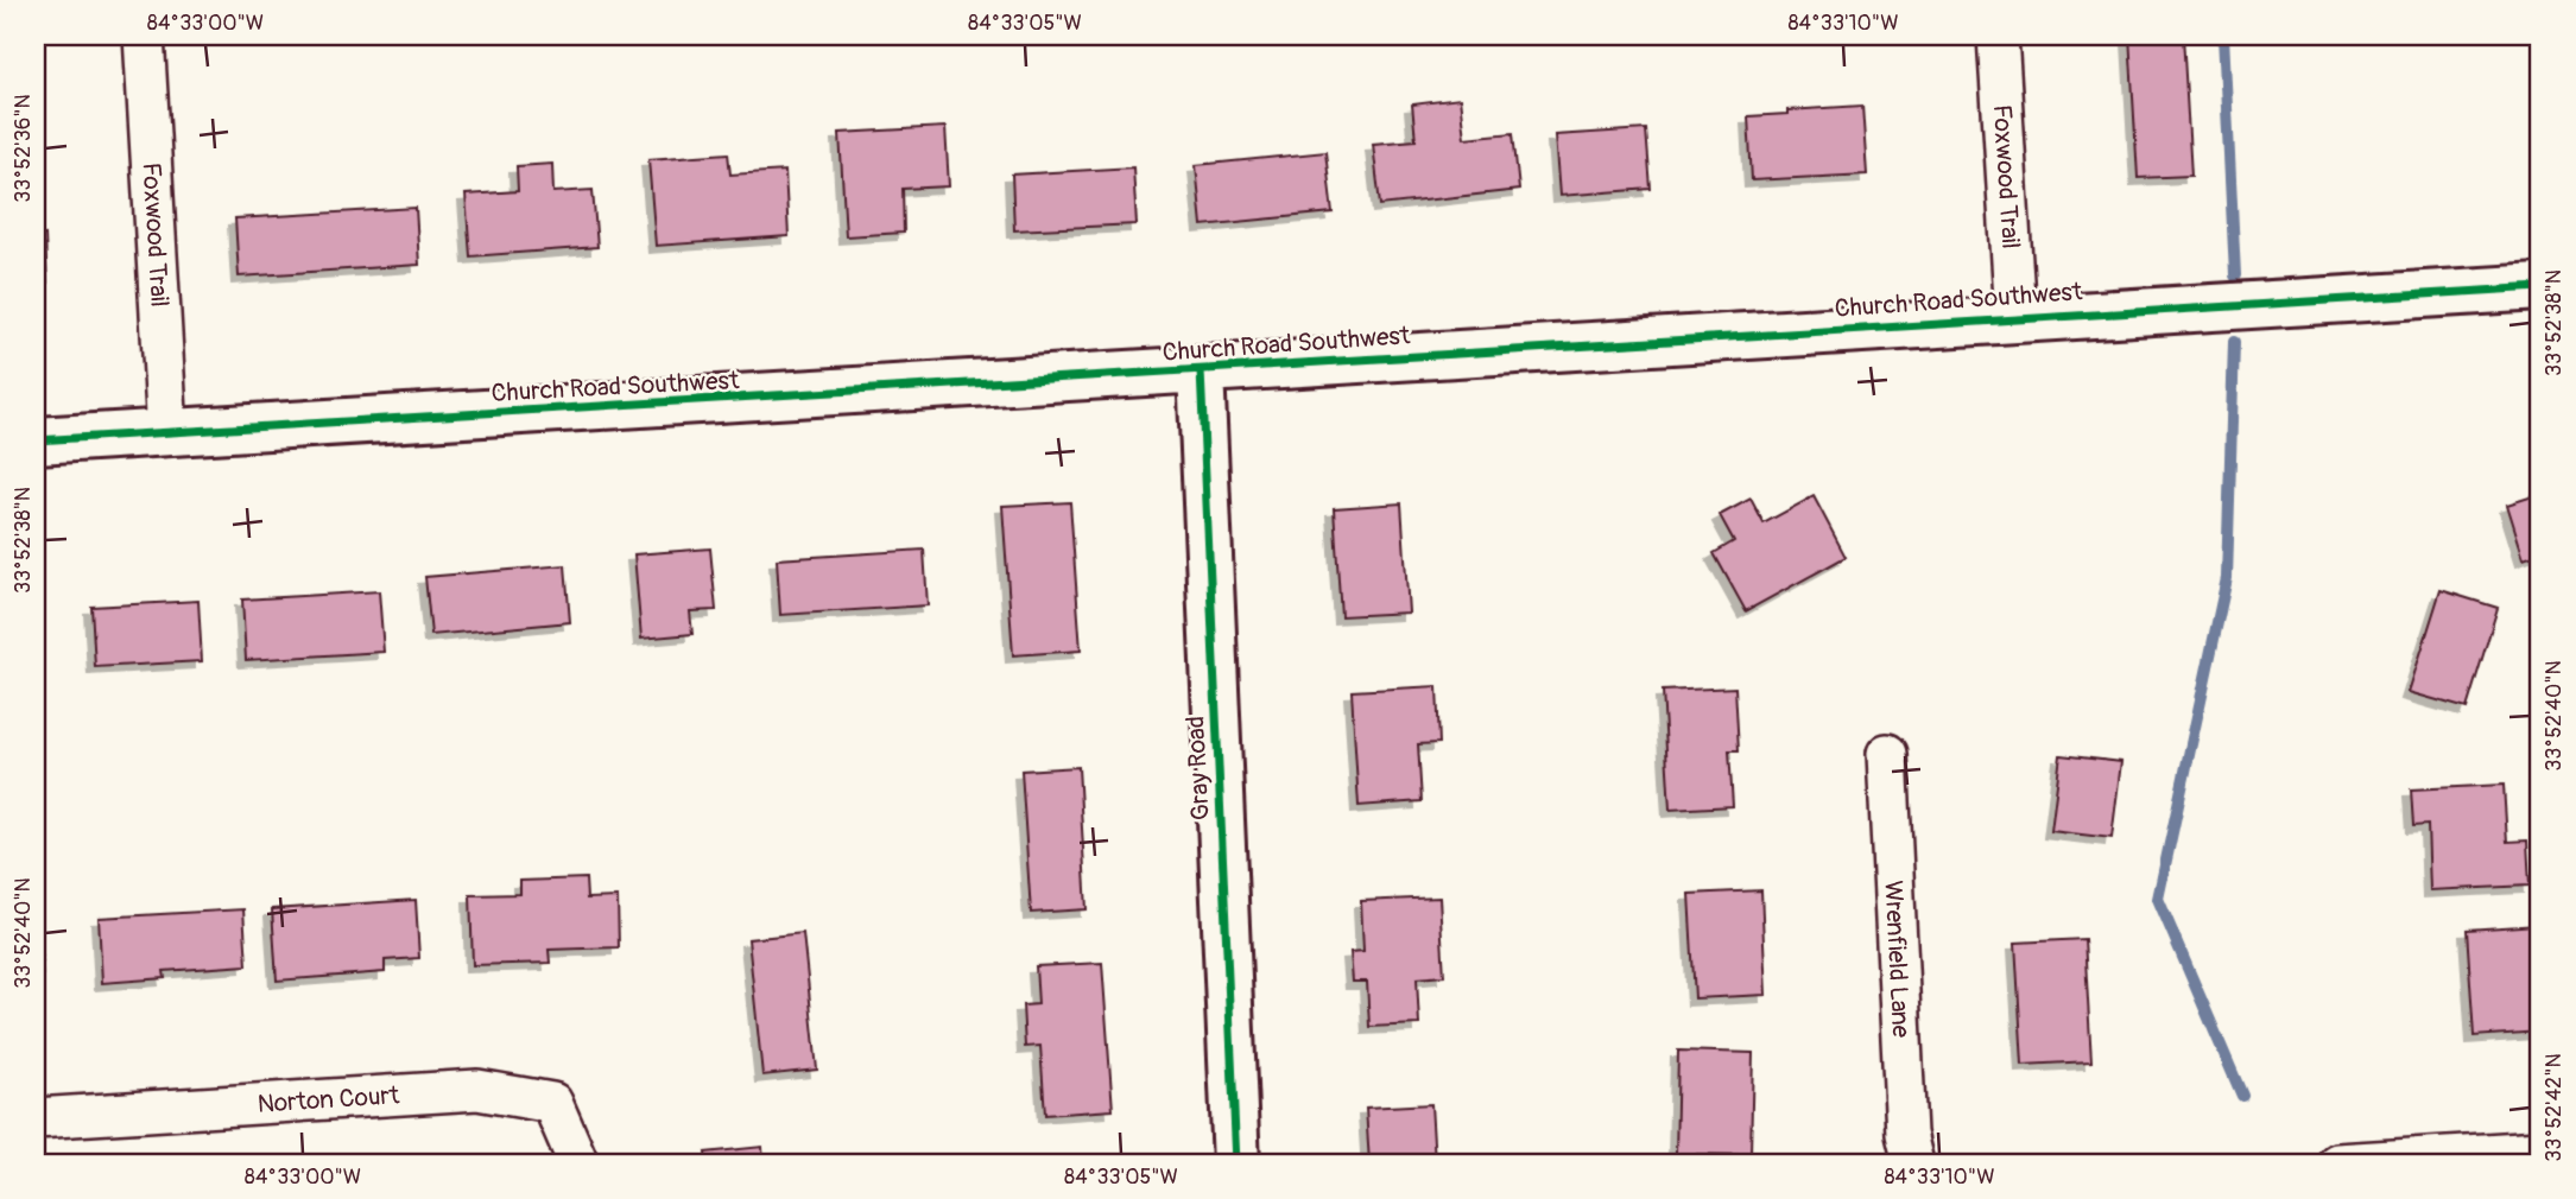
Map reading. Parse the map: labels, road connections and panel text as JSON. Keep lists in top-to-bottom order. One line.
{"streets":{"street":["Foxwood Trail","Church Road Southwest","Gray Road","Wrenfield Lane","Norton Court"]},"crossings":[["Foxwood Trail","Church Road Southwest"],["Church Road Southwest","Gray Road"]],"coordinates":["84°33'00\"W","84°33'05\"W","84°33'10\"W","33°52'36\"N","33°52'38\"N","33°52'40\"N","33°52'42\"N"]}
